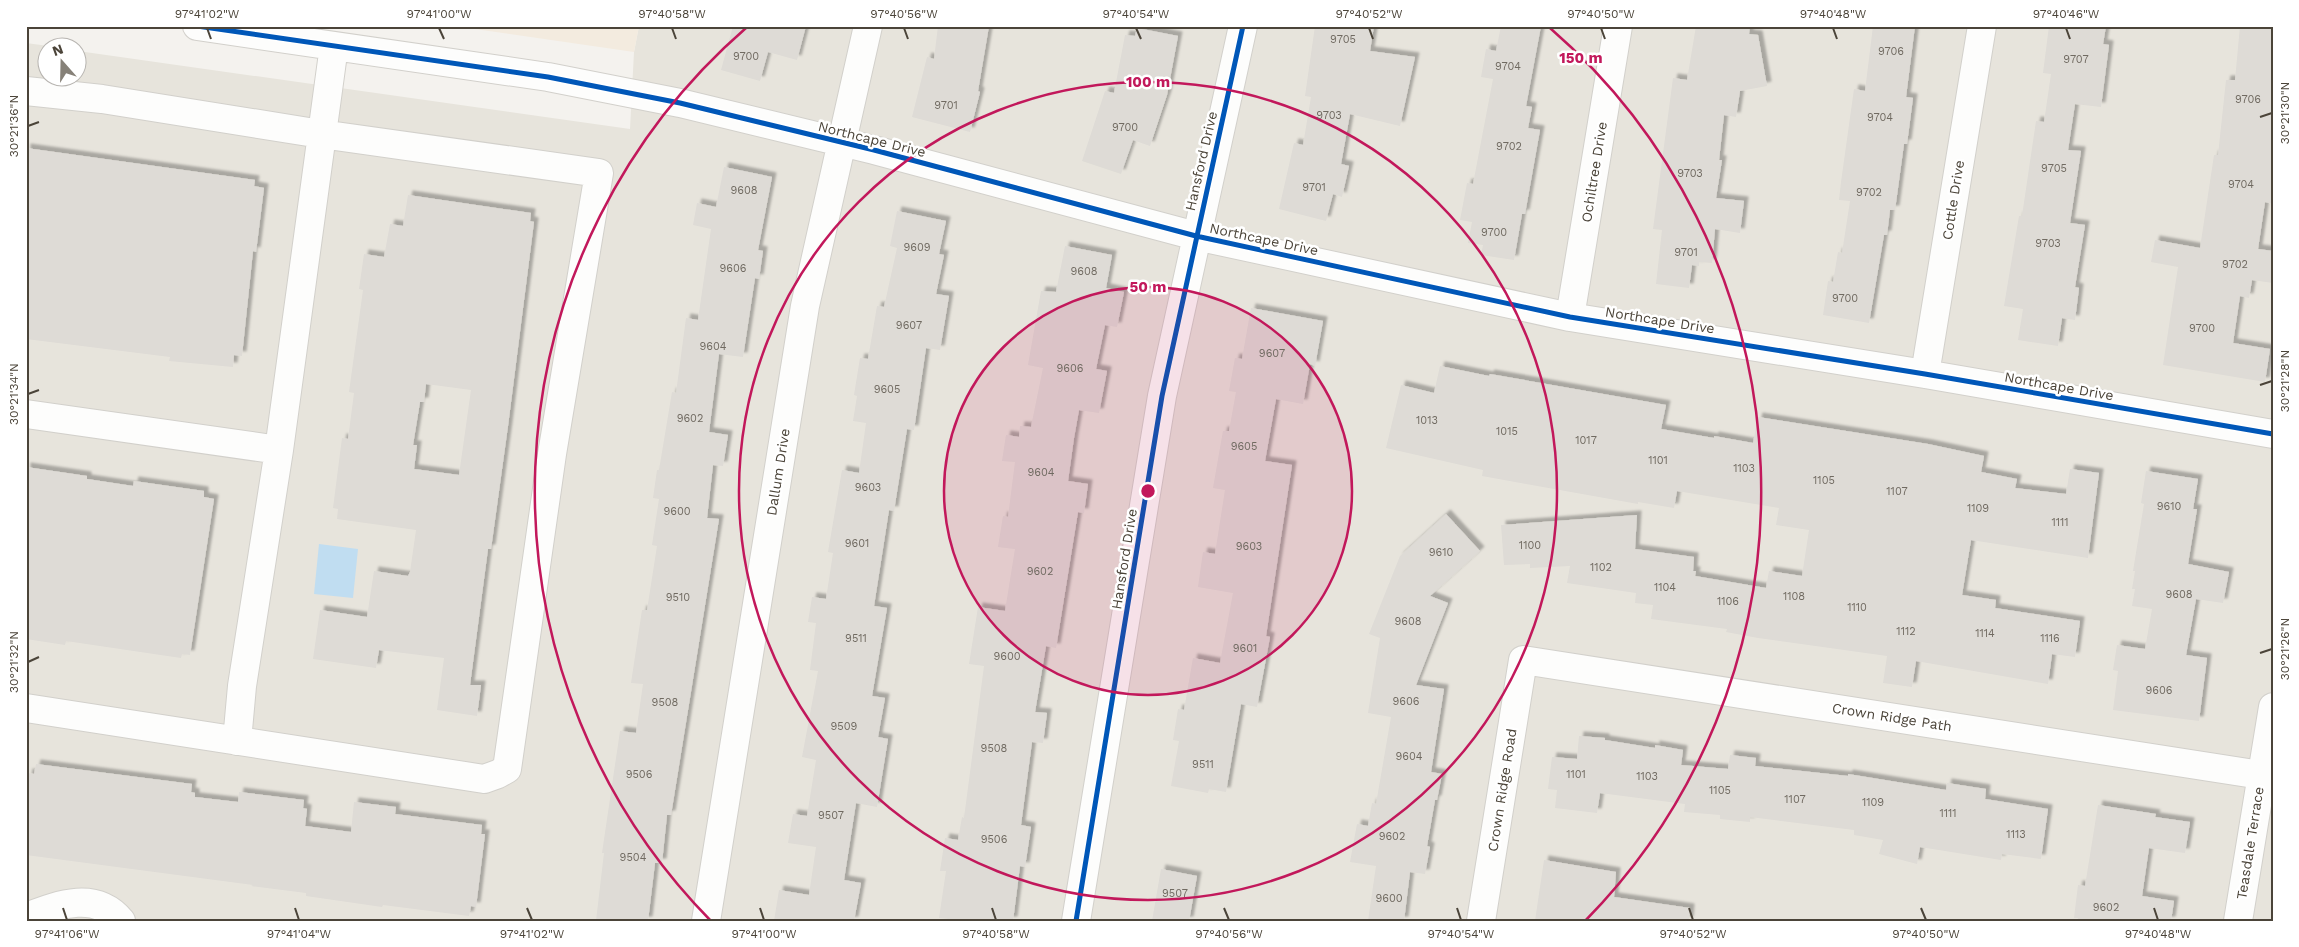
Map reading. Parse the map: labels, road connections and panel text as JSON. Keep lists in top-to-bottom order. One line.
{"streets":{"street":["Northcape Drive","Hansford Drive","Ochiltree Drive","Cottle Drive","Dallum Drive","Crown Ridge Path","Crown Ridge Road","Teasdale Terrace"]},"crossings":[["Northcape Drive","Hansford Drive"],["Northcape Drive","Ochiltree Drive"],["Northcape Drive","Cottle Drive"],["Northcape Drive","Dallum Drive"],["Crown Ridge Path","Crown Ridge Road"],["Crown Ridge Path","Teasdale Terrace"]],"house_numbers":["9705","9706","9700","9707","9704","9706","9701","9703","9704","9700","9702","9705","9703","9704","9701","9608","9702","9700","9703","9609","9701","9702","9606","9608","9700","9607","9700","9604","9607","9606","9605","9602","1013","1015","1017","9605","1101","1103","9604","1105","9603","1107","9610","1109","9600","1111","9601","1100","9603","9610","1102","9602","1104","9608","1108","9510","1106","1110","9608","1112","1114","9511","1116","9601","9600","9606","9606","9508","9509","9508","9604","9511","9506","1101","1103","1105","1107","1109","1111","9507","1113","9602","9506","9504","9507","9600","9602"],"north":"top","coordinates":["97°41'02\"W","97°41'00\"W","97°40'58\"W","97°40'56\"W","97°40'54\"W","97°40'52\"W","97°40'50\"W","97°40'48\"W","97°40'46\"W","30°21'30\"N","30°21'36\"N","30°21'28\"N","30°21'34\"N","30°21'26\"N","30°21'32\"N","97°41'06\"W","97°41'04\"W"],"rings":["150 m","100 m","50 m"]}
